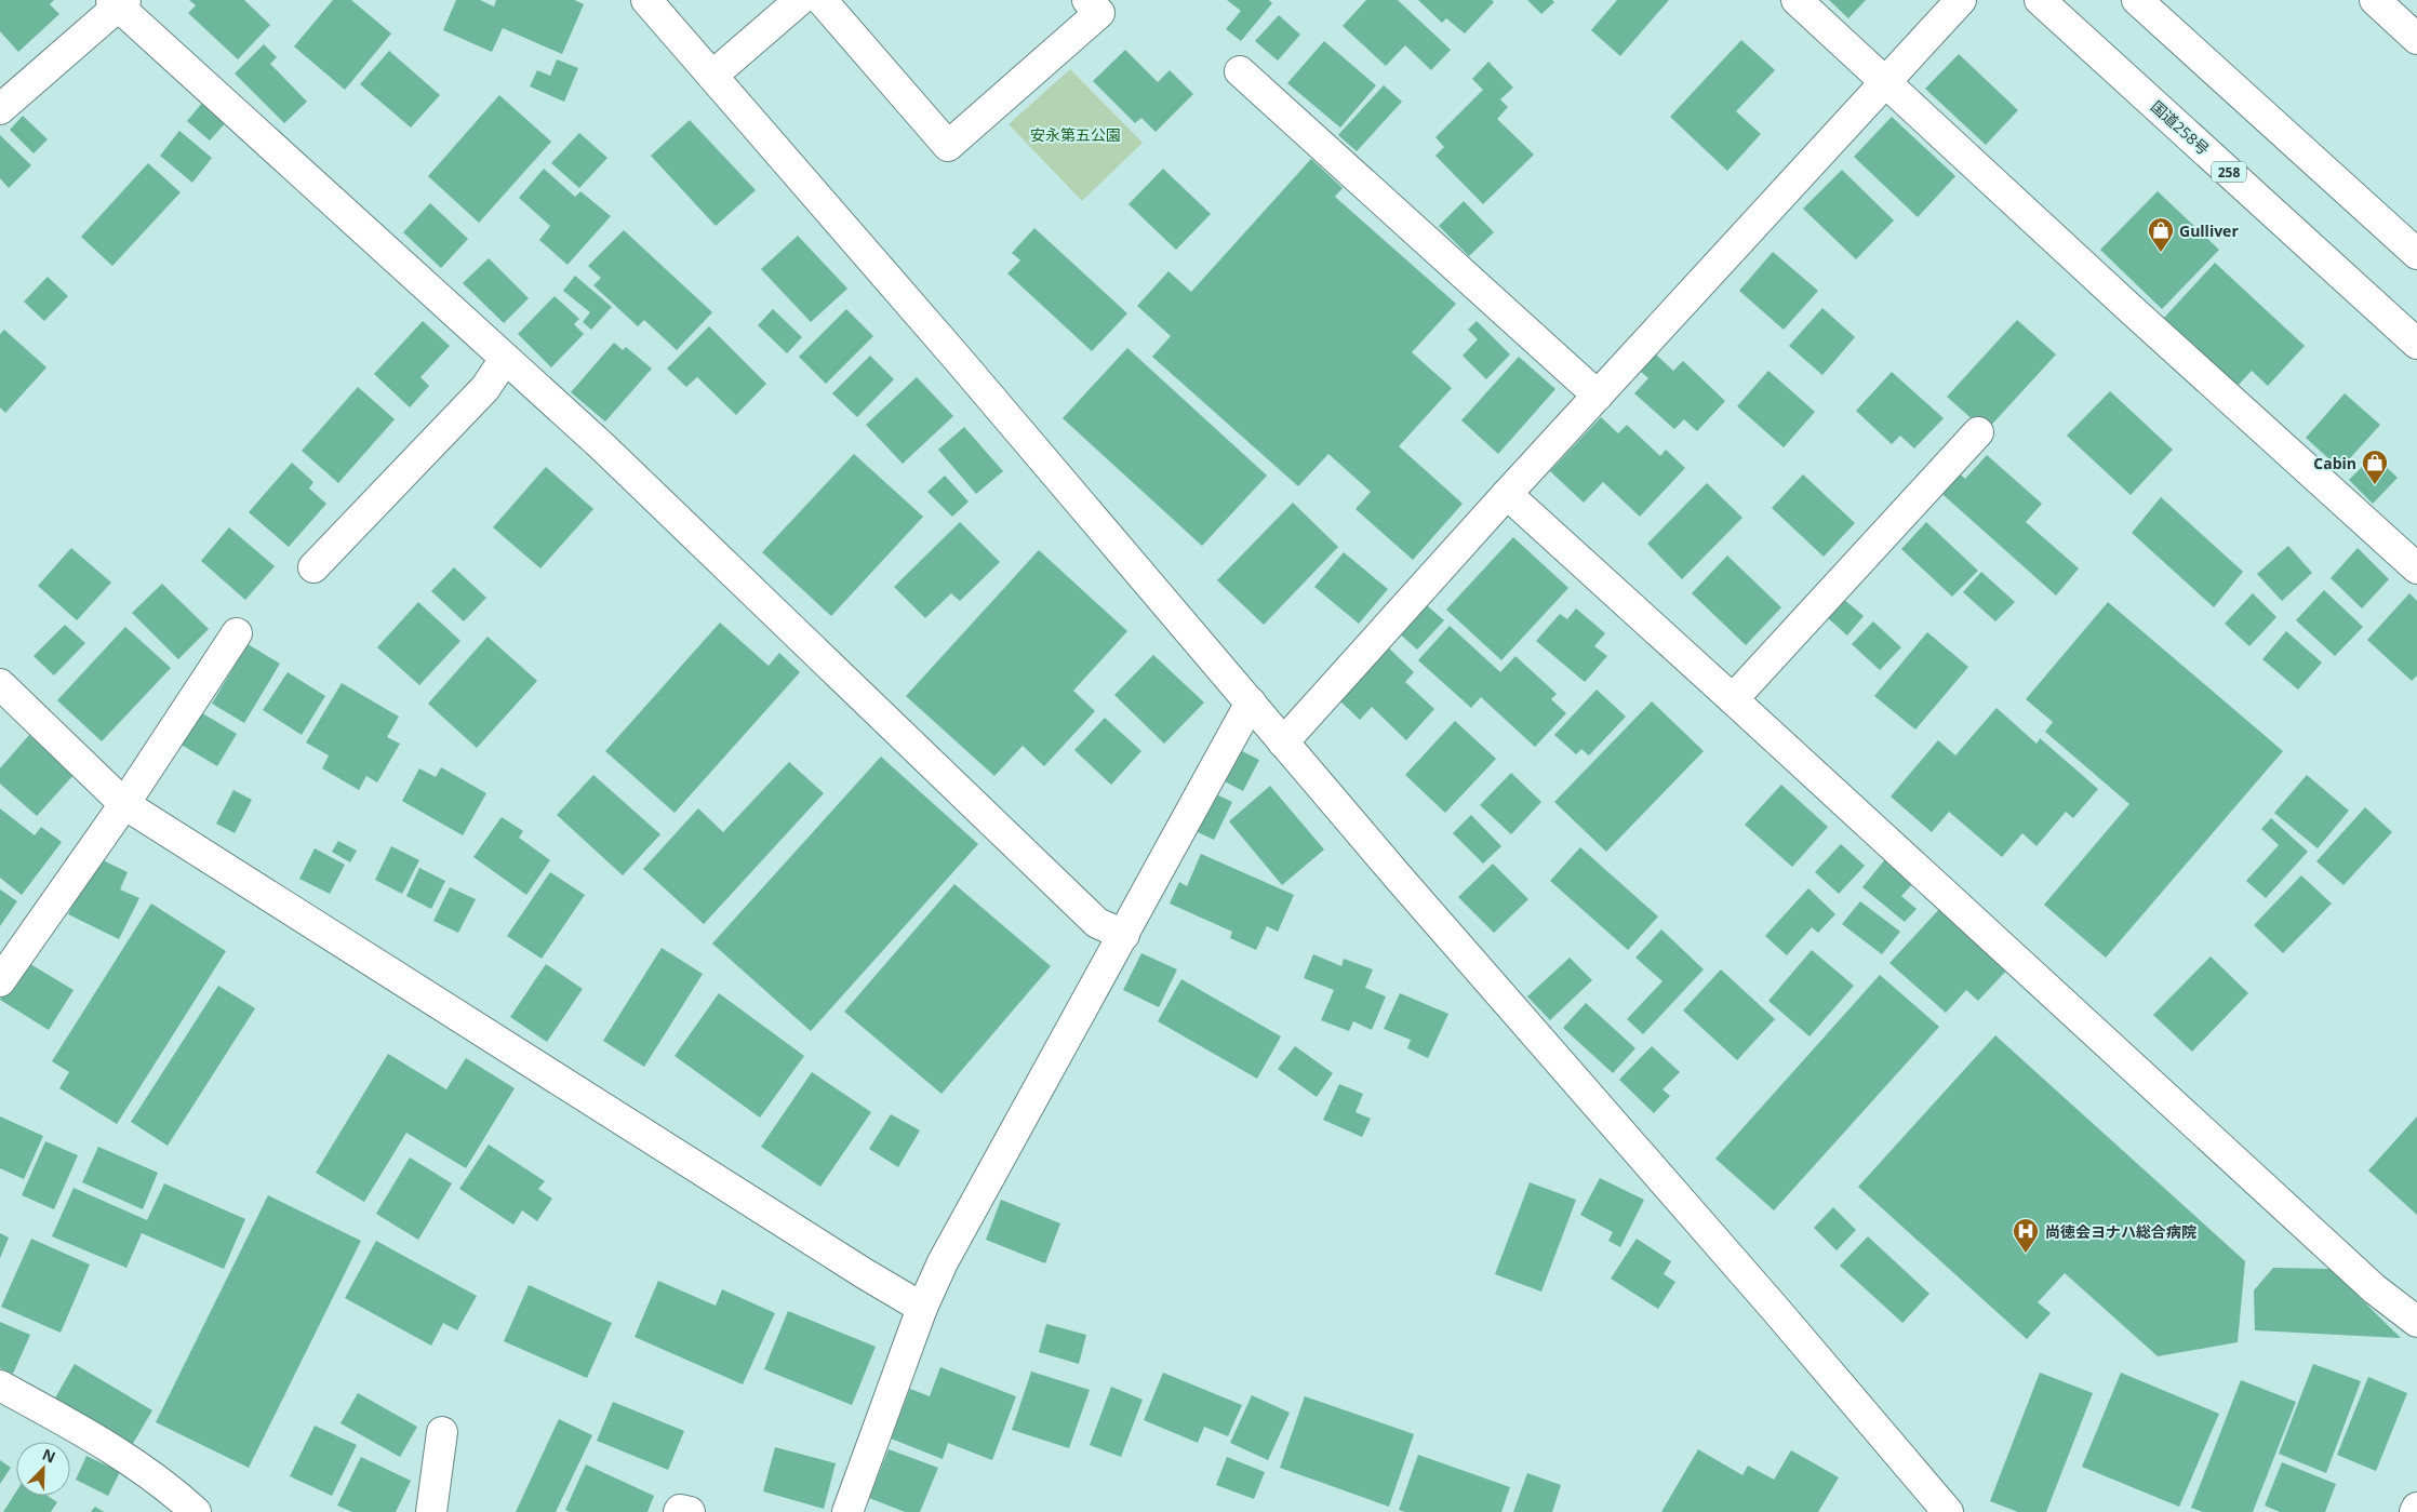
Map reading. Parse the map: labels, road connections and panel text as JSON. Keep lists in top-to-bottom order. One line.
{"streets":{"main road":["国道258号","258"]},"parks":["安永第五公園"],"places":{"shop":["Gulliver","Cabin"],"hospital":["尚徳会ヨナハ総合病院"]},"north":"top right"}
